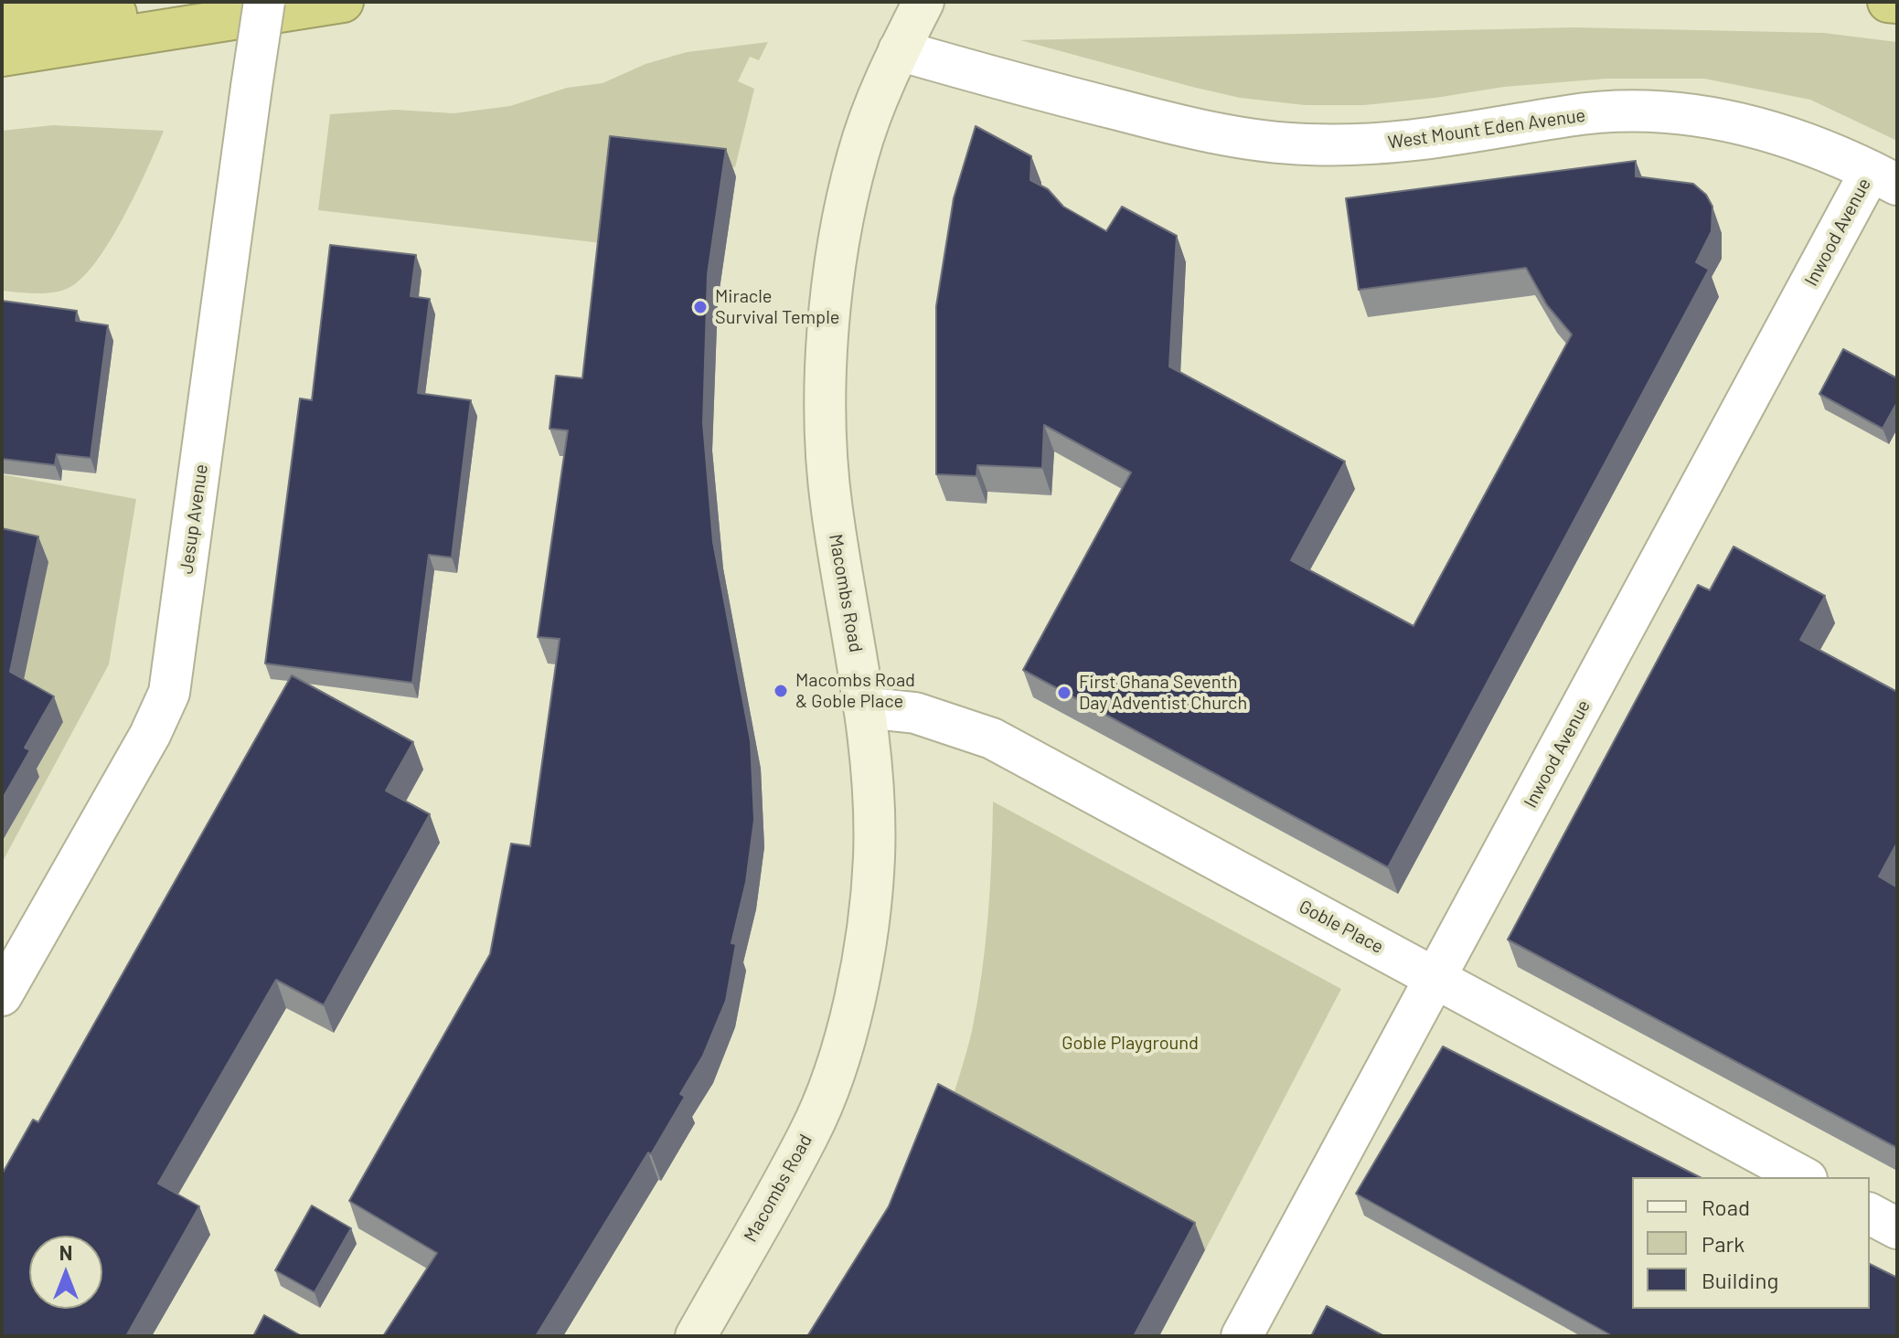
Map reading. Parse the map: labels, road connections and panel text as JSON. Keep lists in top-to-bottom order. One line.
{"streets":{"street":["West Mount Eden Avenue","Inwood Avenue","Jesup Avenue","Macombs Road","Goble Place"]},"crossings":[["West Mount Eden Avenue","Inwood Avenue"],["West Mount Eden Avenue","Macombs Road"],["Inwood Avenue","Goble Place"],["Macombs Road","Goble Place"]],"parks":["Goble Playground"],"places":["Miracle Survival Temple","Macombs Road & Goble Place","First Ghana Seventh Day Adventist Church"],"legend":["Road","Park","Building"],"north":"top"}
